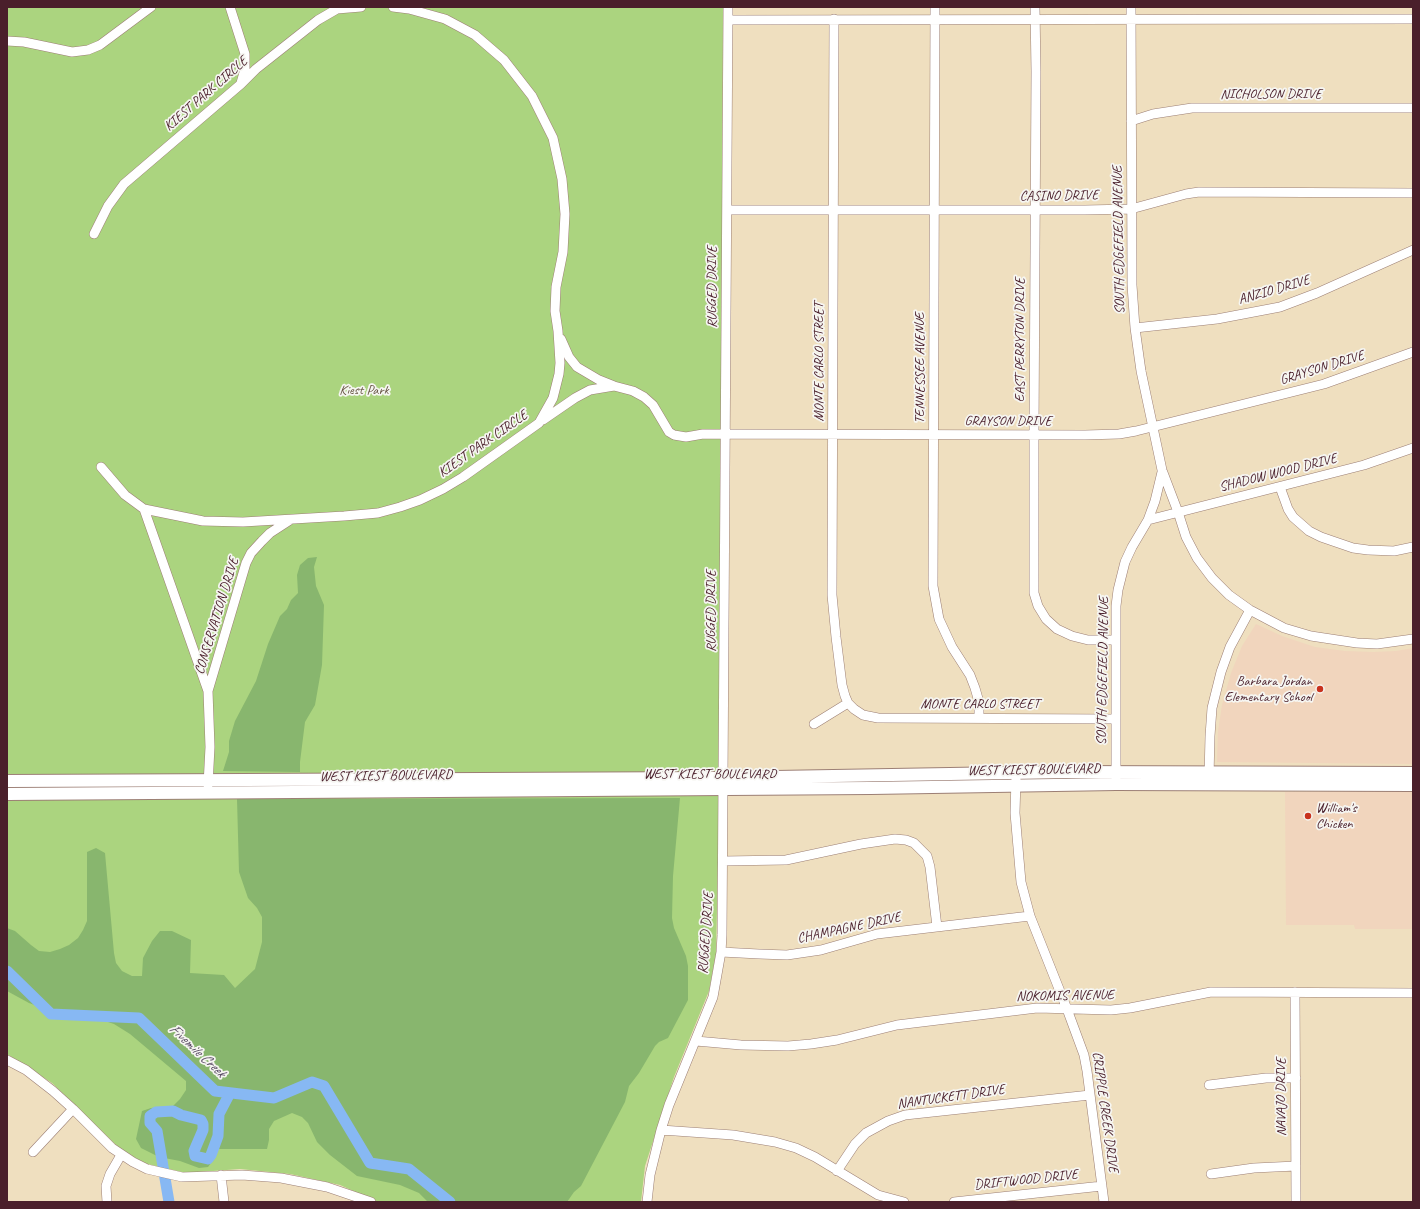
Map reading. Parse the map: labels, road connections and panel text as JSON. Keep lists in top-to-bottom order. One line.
{"streets":{"main road":["WEST KIEST BOULEVARD"],"street":["KIEST PARK CIRCLE","NICHOLSON DRIVE","CASINO DRIVE","SOUTH EDGEFIELD AVENUE","RUGGED DRIVE","ANZIO DRIVE","EAST PERRYTON DRIVE","MONTE CARLO STREET","TENNESSEE AVENUE","GRAYSON DRIVE","SHADOW WOOD DRIVE","CONSERVATION DRIVE","CHAMPAGNE DRIVE","NOKOMIS AVENUE","NANTUCKETT DRIVE","NAVAJO DRIVE","CRIPPLE CREEK DRIVE","DRIFTWOOD DRIVE"]},"crossings":[["KIEST PARK CIRCLE","GRAYSON DRIVE"],["KIEST PARK CIRCLE","CONSERVATION DRIVE"],["NICHOLSON DRIVE","SOUTH EDGEFIELD AVENUE"],["CASINO DRIVE","SOUTH EDGEFIELD AVENUE"],["CASINO DRIVE","RUGGED DRIVE"],["CASINO DRIVE","EAST PERRYTON DRIVE"],["CASINO DRIVE","MONTE CARLO STREET"],["CASINO DRIVE","TENNESSEE AVENUE"],["SOUTH EDGEFIELD AVENUE","ANZIO DRIVE"],["SOUTH EDGEFIELD AVENUE","EAST PERRYTON DRIVE"],["SOUTH EDGEFIELD AVENUE","MONTE CARLO STREET"],["SOUTH EDGEFIELD AVENUE","GRAYSON DRIVE"],["SOUTH EDGEFIELD AVENUE","SHADOW WOOD DRIVE"],["SOUTH EDGEFIELD AVENUE","WEST KIEST BOULEVARD"],["RUGGED DRIVE","GRAYSON DRIVE"],["RUGGED DRIVE","WEST KIEST BOULEVARD"],["RUGGED DRIVE","CHAMPAGNE DRIVE"],["RUGGED DRIVE","NOKOMIS AVENUE"],["EAST PERRYTON DRIVE","GRAYSON DRIVE"],["MONTE CARLO STREET","TENNESSEE AVENUE"],["MONTE CARLO STREET","GRAYSON DRIVE"],["TENNESSEE AVENUE","GRAYSON DRIVE"],["CONSERVATION DRIVE","WEST KIEST BOULEVARD"],["WEST KIEST BOULEVARD","CRIPPLE CREEK DRIVE"],["CHAMPAGNE DRIVE","CRIPPLE CREEK DRIVE"],["NOKOMIS AVENUE","NAVAJO DRIVE"],["NOKOMIS AVENUE","CRIPPLE CREEK DRIVE"],["NANTUCKETT DRIVE","CRIPPLE CREEK DRIVE"],["CRIPPLE CREEK DRIVE","DRIFTWOOD DRIVE"]],"water":["Fivemile Creek"],"parks":["Kiest Park"],"places":["Barbara Jordan Elementary School","William's Chicken"]}
